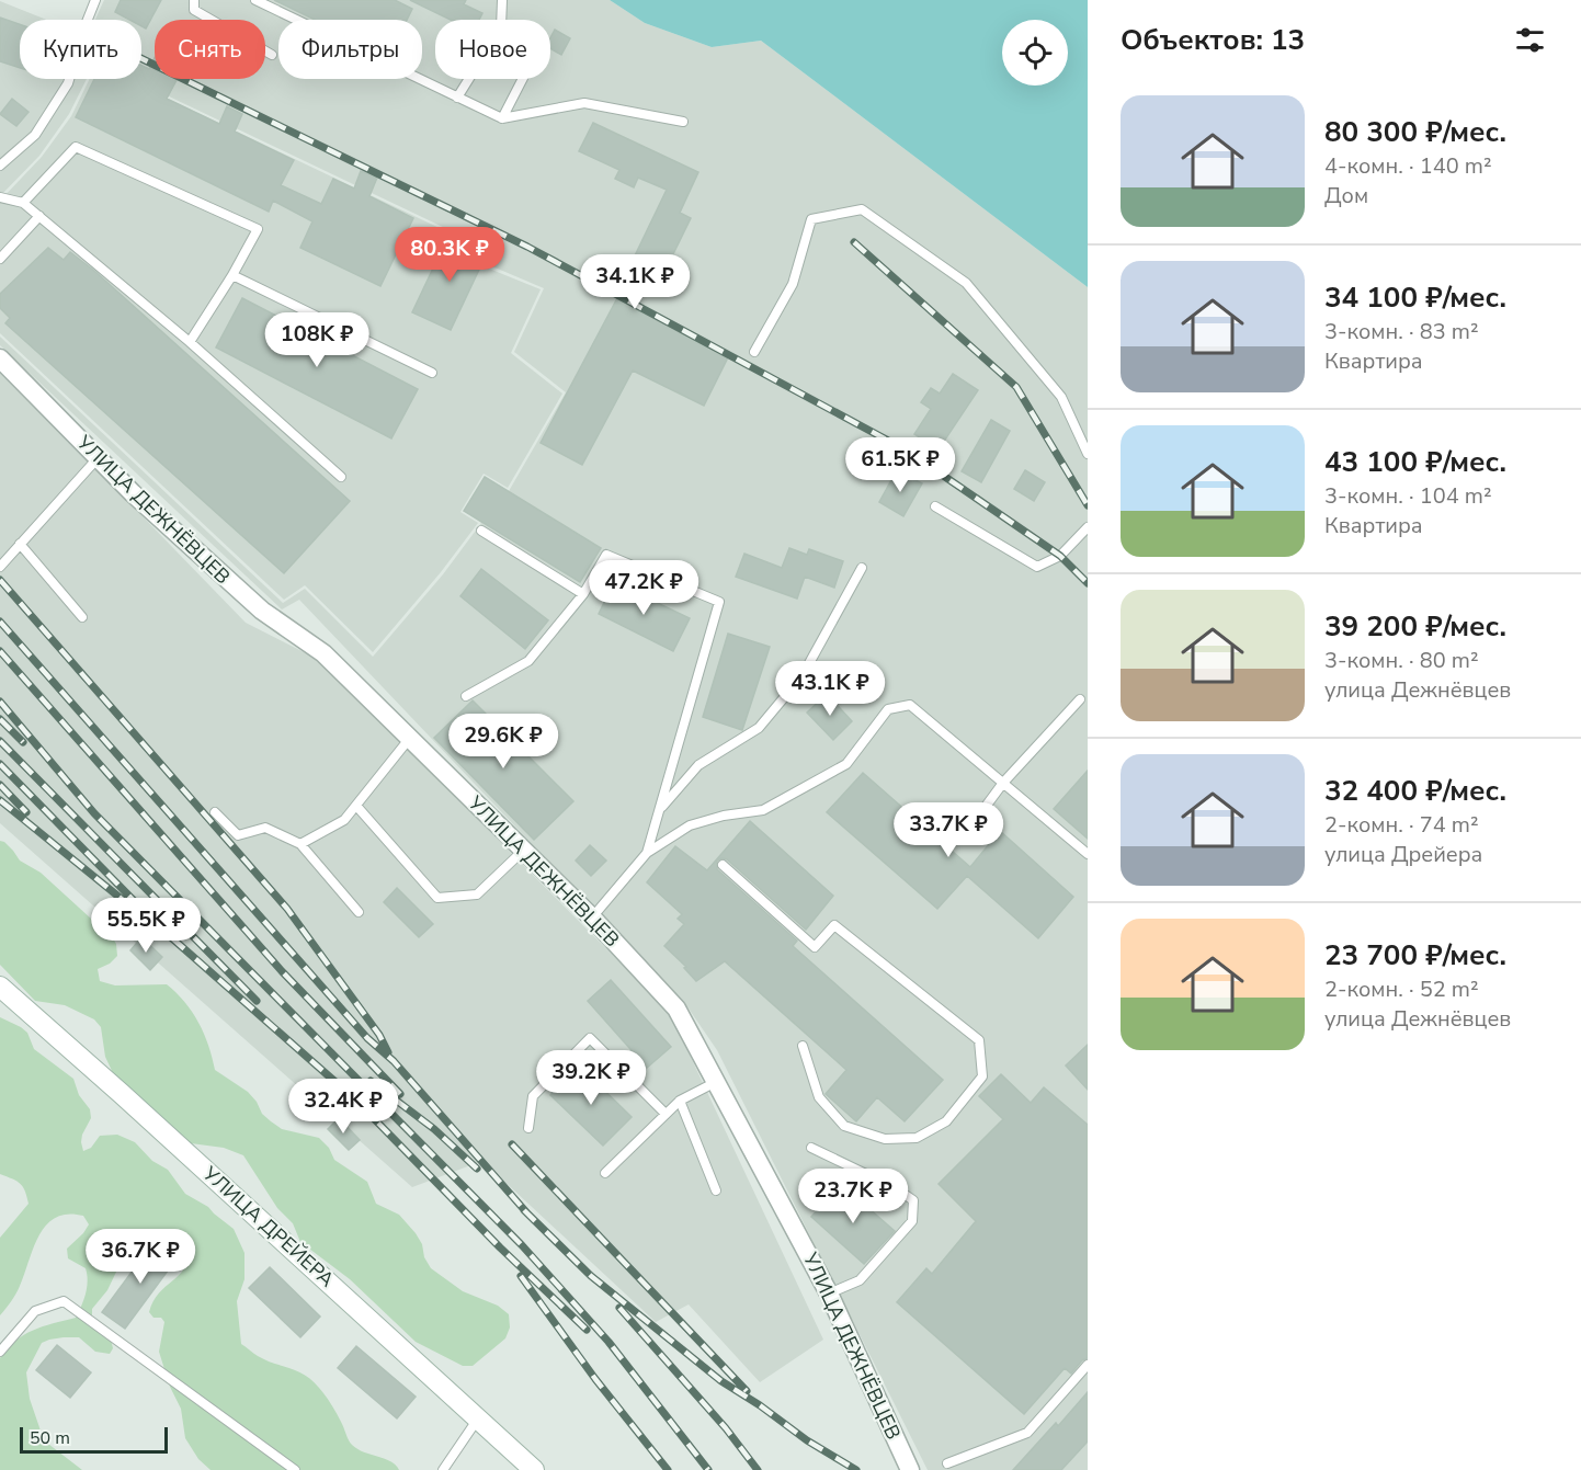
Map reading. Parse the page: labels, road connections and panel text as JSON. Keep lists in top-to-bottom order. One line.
{"streets":{"main road":["УЛИЦА ДРЕЙЕРА"],"street":["УЛИЦА ДЕЖНЁВЦЕВ"]},"scale_bar":"50 m","page":{"heading":"Объектов: 13","chip":["Купить","Снять","Фильтры","Новое"],"list":[{"name":"80 300 ₽/мес.","note":"4-комн. · 140 m² · Дом"},{"name":"34 100 ₽/мес.","note":"3-комн. · 83 m² · Квартира"},{"name":"43 100 ₽/мес.","note":"3-комн. · 104 m² · Квартира"},{"name":"39 200 ₽/мес.","note":"3-комн. · 80 m² · улица Дежнёвцев"},{"name":"32 400 ₽/мес.","note":"2-комн. · 74 m² · улица Дрейера"},{"name":"23 700 ₽/мес.","note":"2-комн. · 52 m² · улица Дежнёвцев"}],"price":["80.3K ₽","34.1K ₽","108K ₽","61.5K ₽","47.2K ₽","43.1K ₽","29.6K ₽","33.7K ₽","55.5K ₽","39.2K ₽","32.4K ₽","23.7K ₽","36.7K ₽"],"scale":"50 m"}}
